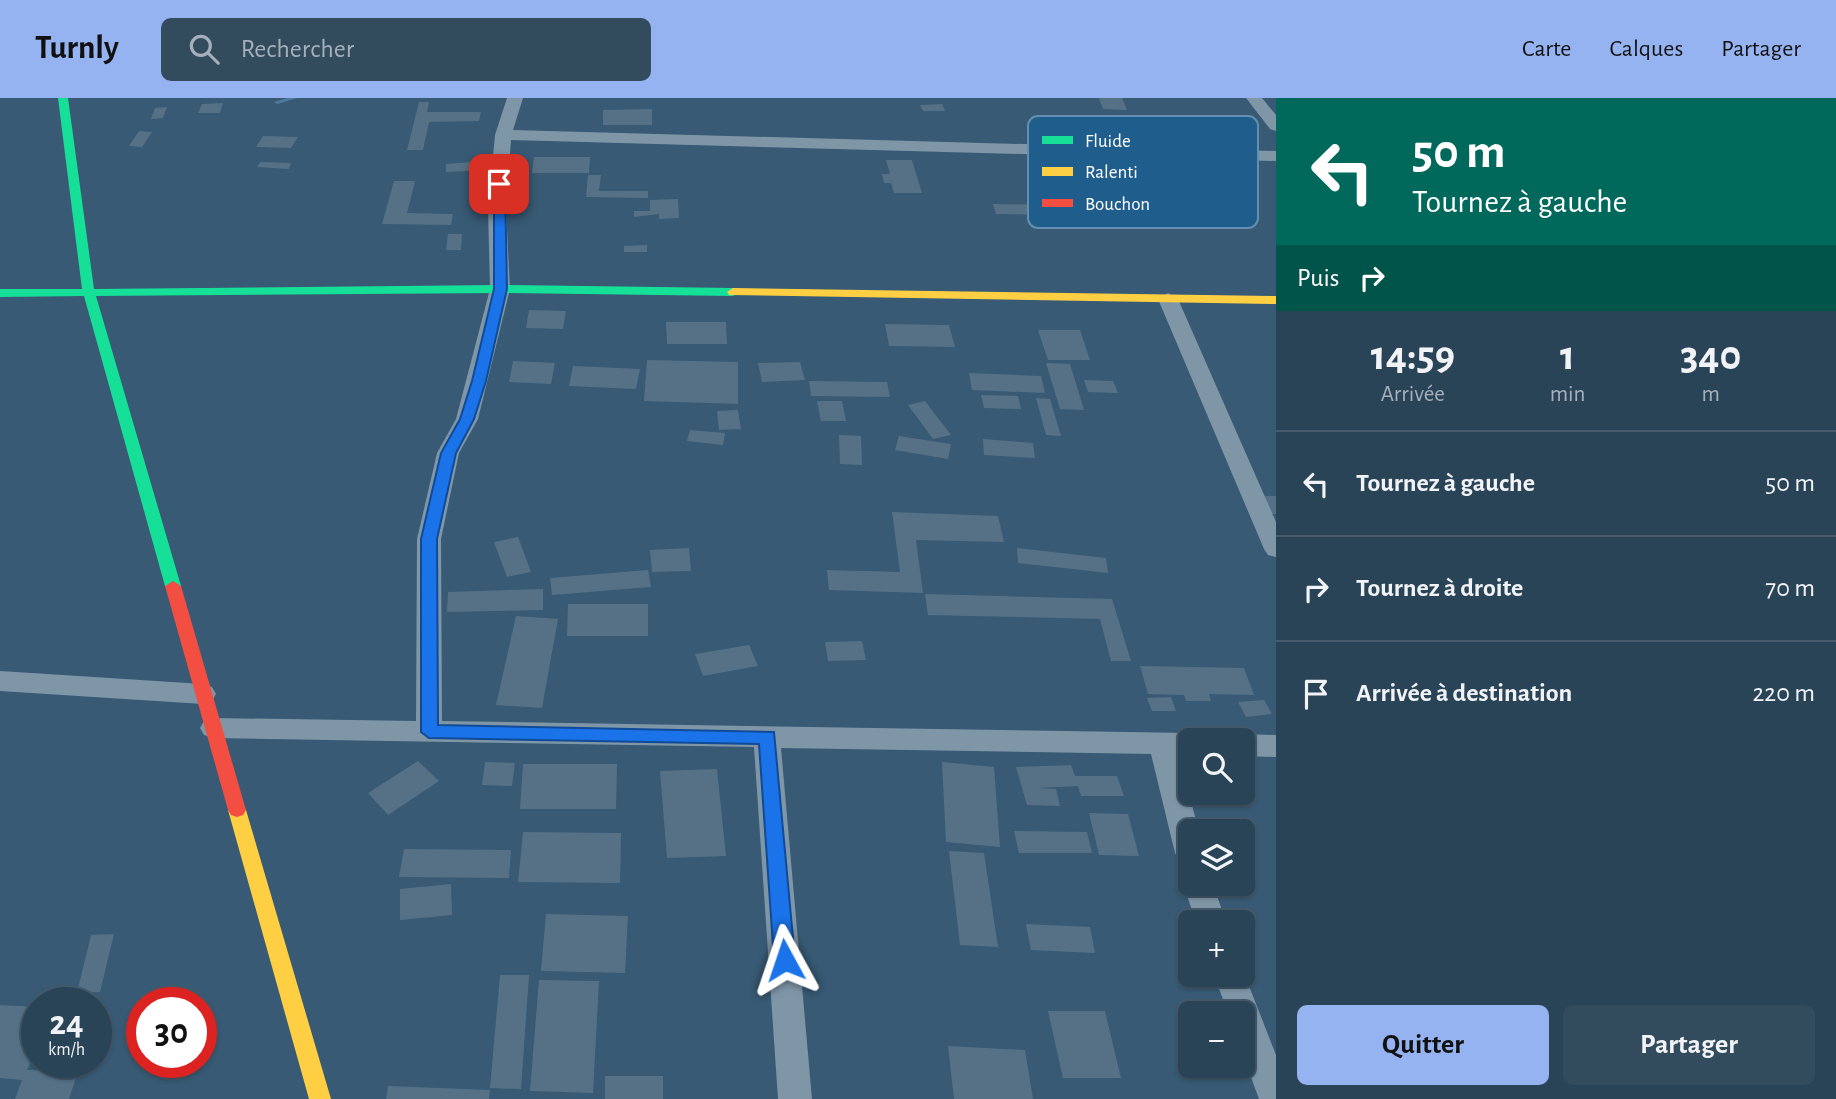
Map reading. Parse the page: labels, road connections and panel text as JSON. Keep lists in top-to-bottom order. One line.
{"legend":["Fluide","Ralenti","Bouchon"],"page":{"header":"Turnly","search":"Rechercher","nav":["Carte","Calques","Partager"],"turn":["50 m","Tournez à gauche"],"then":"Puis","eta":["14:59","Arrivée","1","min","340","m"],"list":[{"name":"Tournez à gauche","value":"50 m"},{"name":"Tournez à droite","value":"70 m"},{"name":"Arrivée à destination","value":"220 m"}],"map_buttons":["+","−"],"speed":"24 km/h","limit":"30","buttons":["Quitter","Partager"]}}
